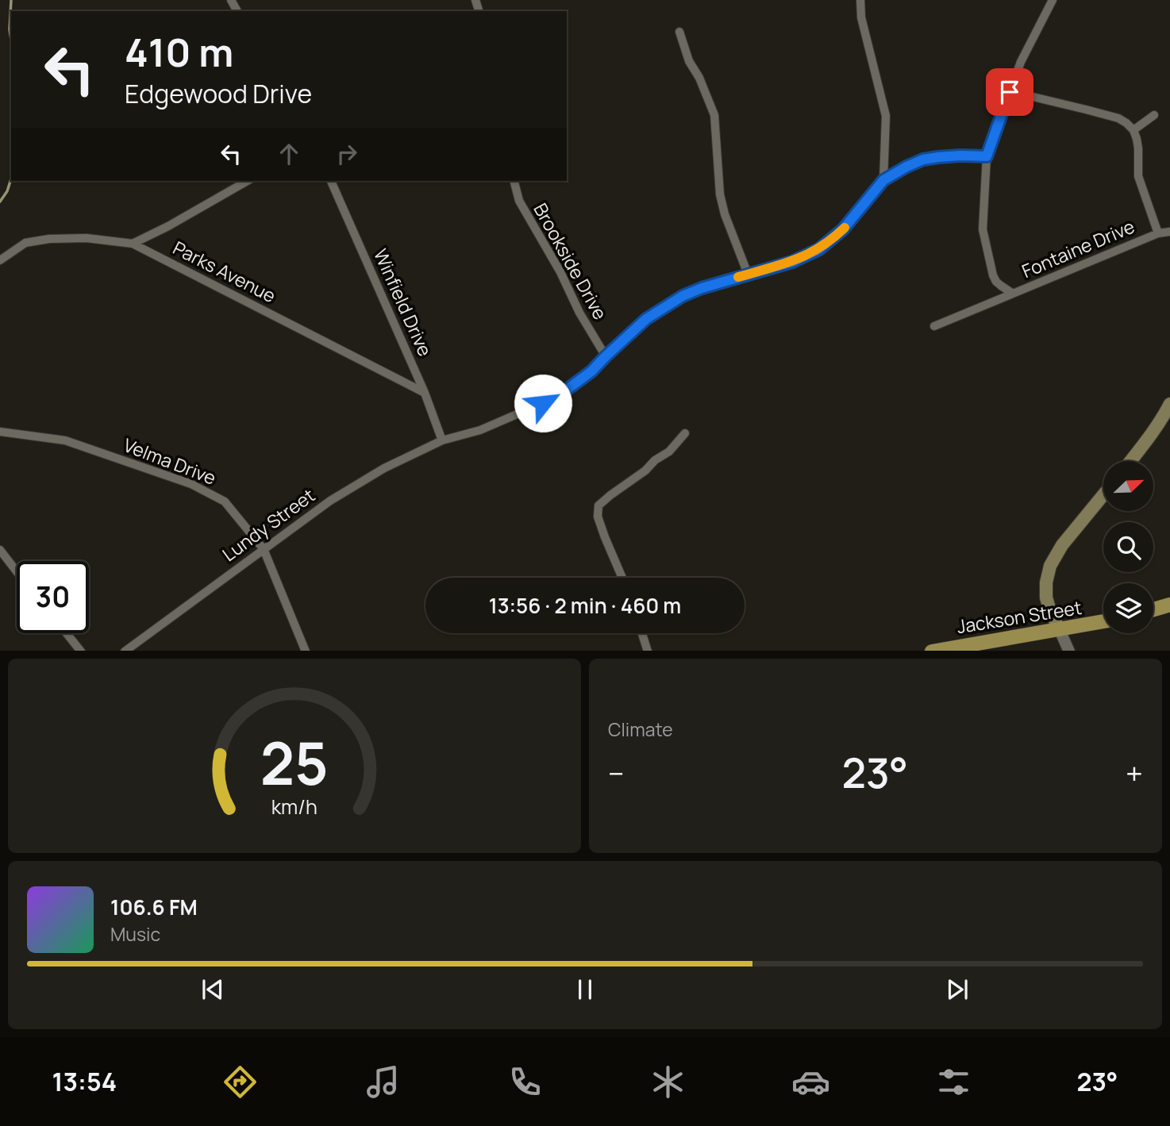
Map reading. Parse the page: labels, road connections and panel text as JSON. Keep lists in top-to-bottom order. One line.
{"streets":{"main road":["Jackson Street"],"street":["Fontaine Drive","Brookside Drive","Parks Avenue","Winfield Drive","Velma Drive","Lundy Street"]},"crossings":[["Brookside Drive","Lundy Street"],["Parks Avenue","Winfield Drive"],["Winfield Drive","Lundy Street"],["Velma Drive","Lundy Street"]],"north":"top right","page":{"turn":["410 m","Edgewood Drive"],"limit":"30","trip":"13:56 · 2 min · 460 m","tile":"Climate","heat":["−","23°","+"],"song":["106.6 FM","Music"],"tabs":["13:54","23°"],"gauge":["25","km/h"]}}
